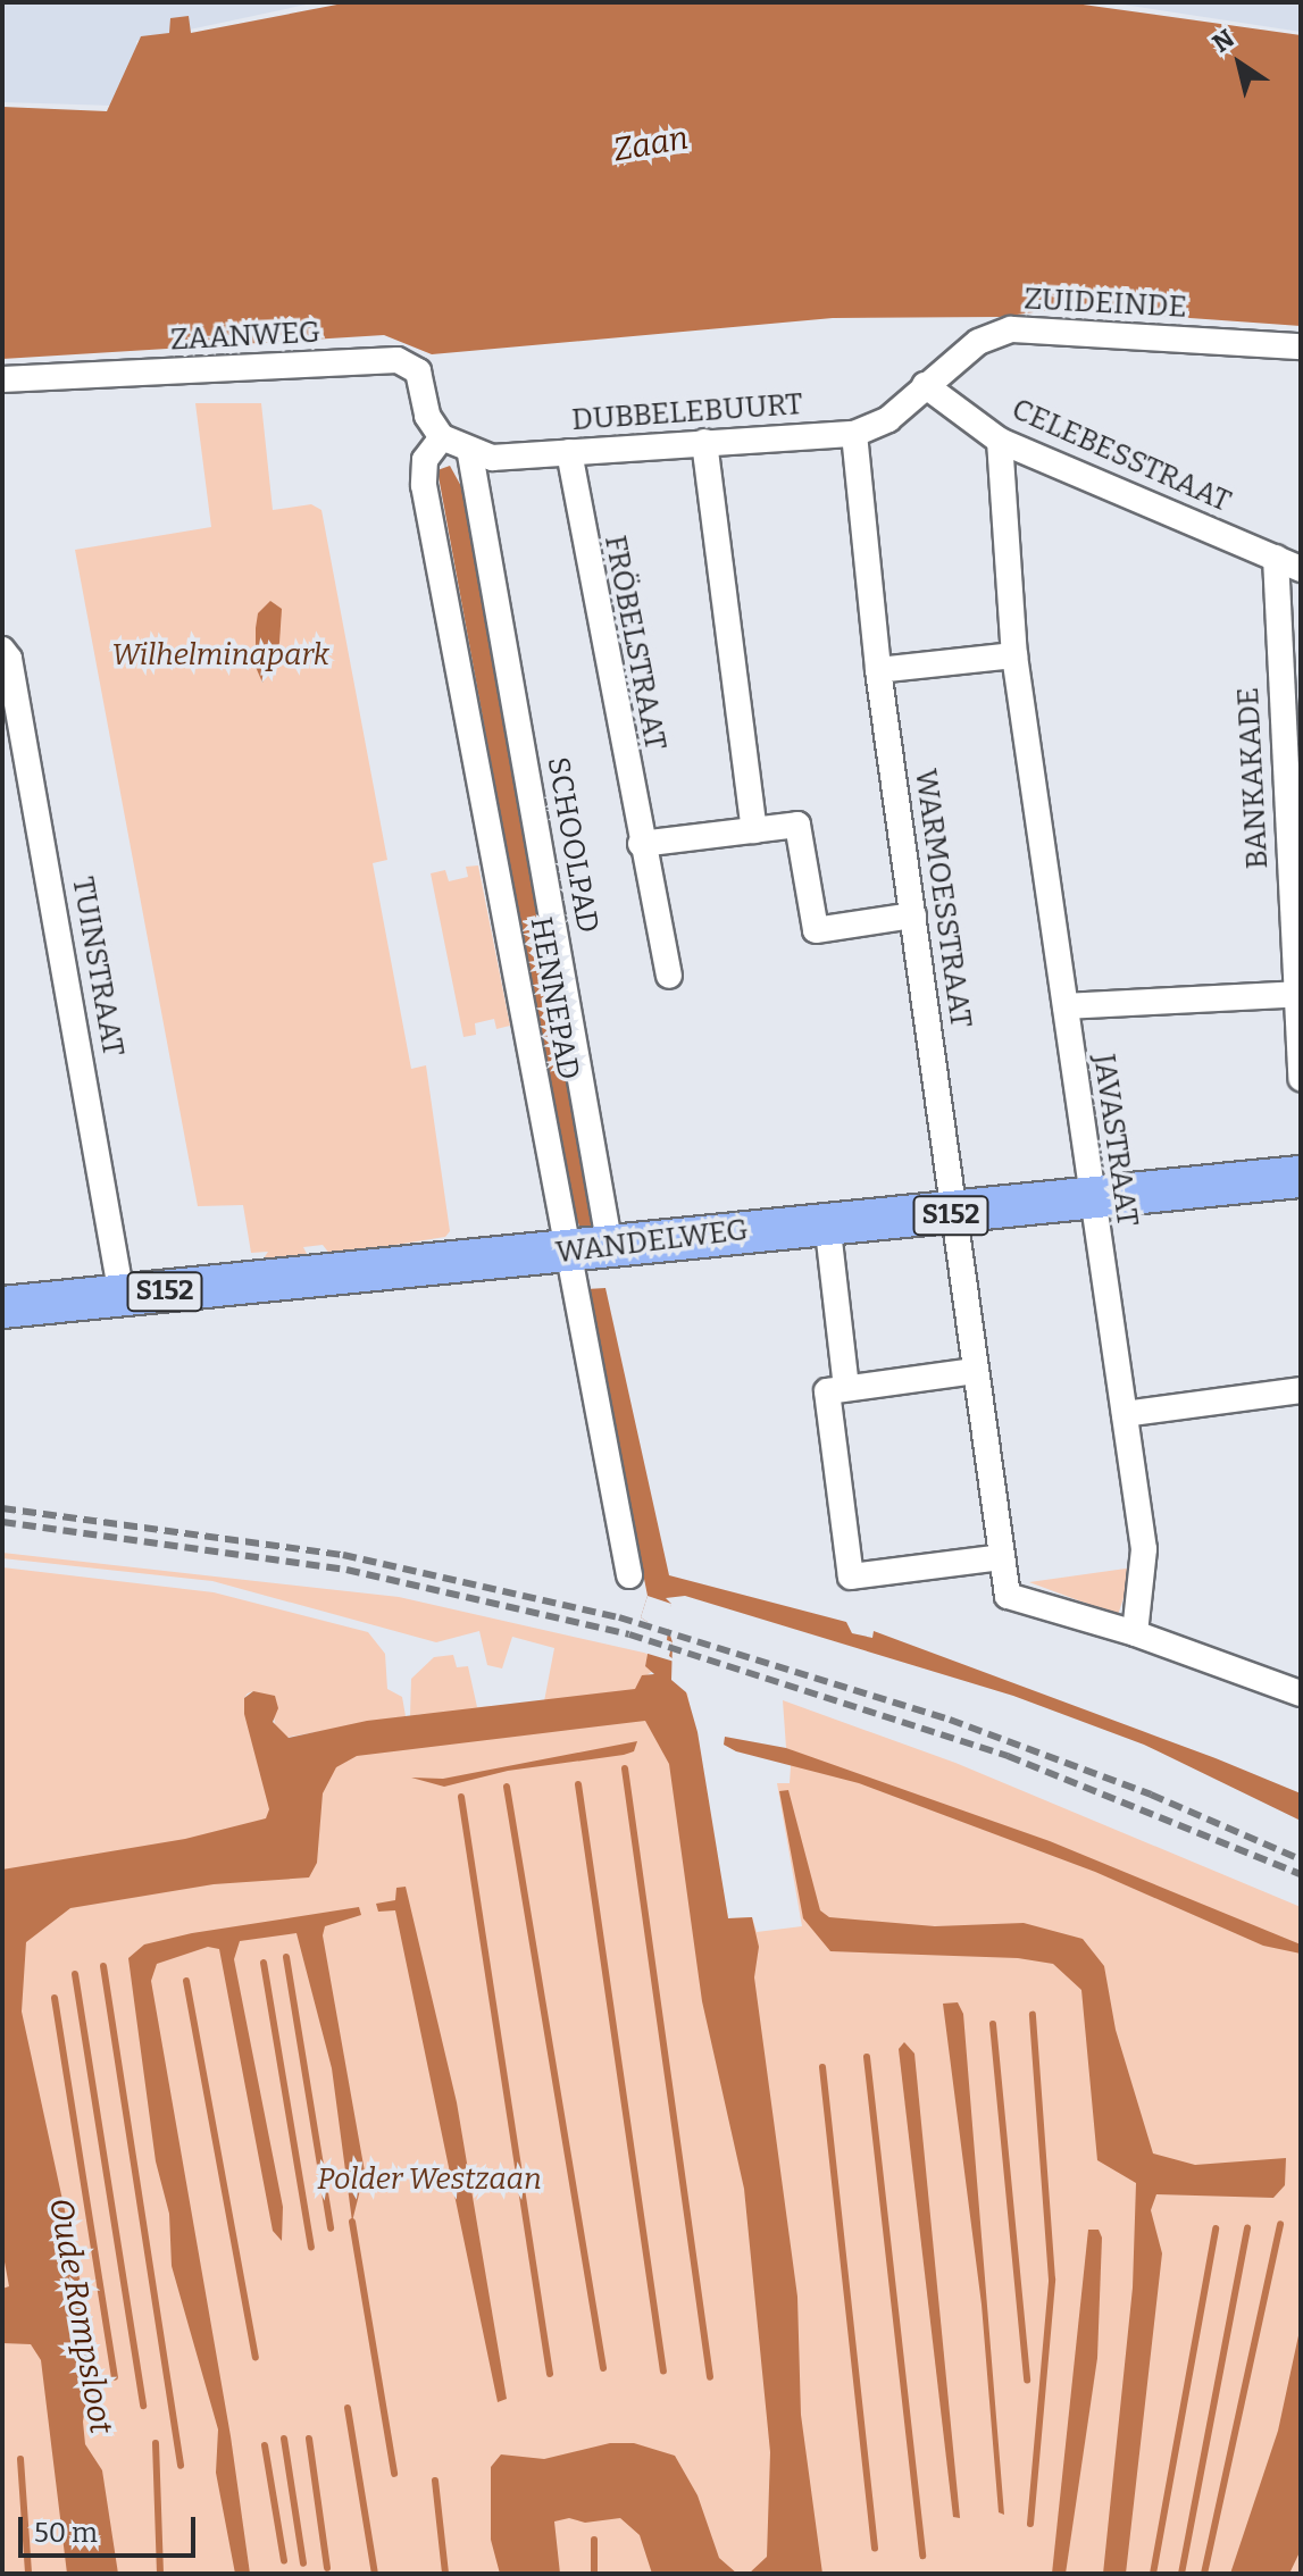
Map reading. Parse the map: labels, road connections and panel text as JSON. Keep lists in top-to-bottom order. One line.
{"streets":{"main road":["S152","WANDELWEG"],"street":["ZUIDEINDE","ZAANWEG","DUBBELEBUURT","CELEBESSTRAAT","FRÖBELSTRAAT","BANKAKADE","SCHOOLPAD","WARMOESSTRAAT","TUINSTRAAT","HENNEPAD","JAVASTRAAT"]},"crossings":[["ZUIDEINDE","DUBBELEBUURT"],["ZUIDEINDE","CELEBESSTRAAT"],["ZAANWEG","DUBBELEBUURT"],["ZAANWEG","HENNEPAD"],["DUBBELEBUURT","CELEBESSTRAAT"],["DUBBELEBUURT","FRÖBELSTRAAT"],["DUBBELEBUURT","SCHOOLPAD"],["DUBBELEBUURT","WARMOESSTRAAT"],["DUBBELEBUURT","HENNEPAD"],["CELEBESSTRAAT","BANKAKADE"],["CELEBESSTRAAT","JAVASTRAAT"],["SCHOOLPAD","HENNEPAD"],["SCHOOLPAD","WANDELWEG"],["WARMOESSTRAAT","JAVASTRAAT"],["WARMOESSTRAAT","WANDELWEG"],["TUINSTRAAT","WANDELWEG"],["HENNEPAD","WANDELWEG"],["JAVASTRAAT","WANDELWEG"]],"water":["Zaan","Oude Rompsloot"],"parks":["Wilhelminapark","Polder Westzaan"],"scale_bar":"50 m","north":"top left"}
